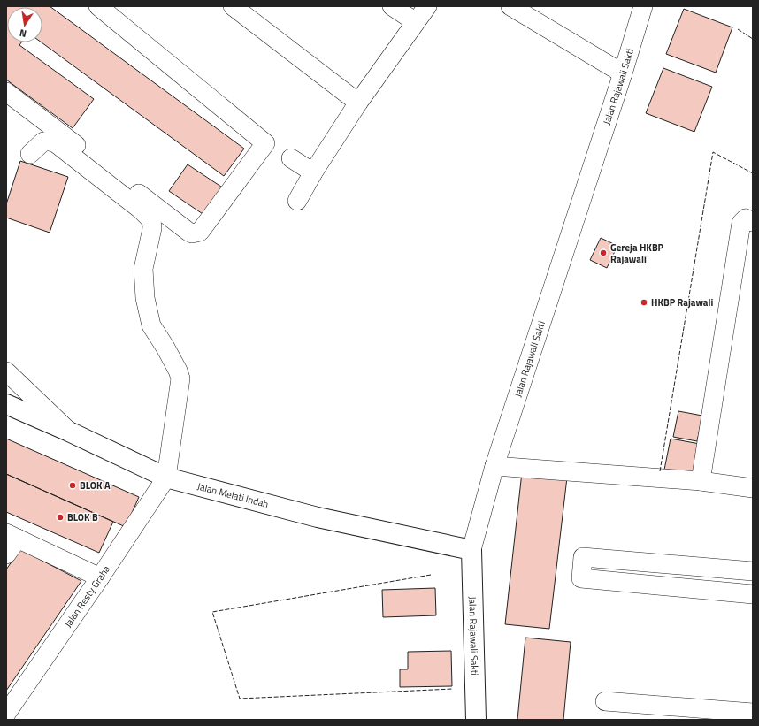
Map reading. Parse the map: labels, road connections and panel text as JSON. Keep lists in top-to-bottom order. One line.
{"streets":{"main road":["Jalan Rajawali Sakti","Jalan Melati Indah"],"street":["Jalan Resty Graha"]},"crossings":[["Jalan Rajawali Sakti","Jalan Melati Indah"],["Jalan Melati Indah","Jalan Resty Graha"]],"places":["Gereja HKBP Rajawali","HKBP Rajawali","BLOK A","BLOK B"],"north":"bottom"}
